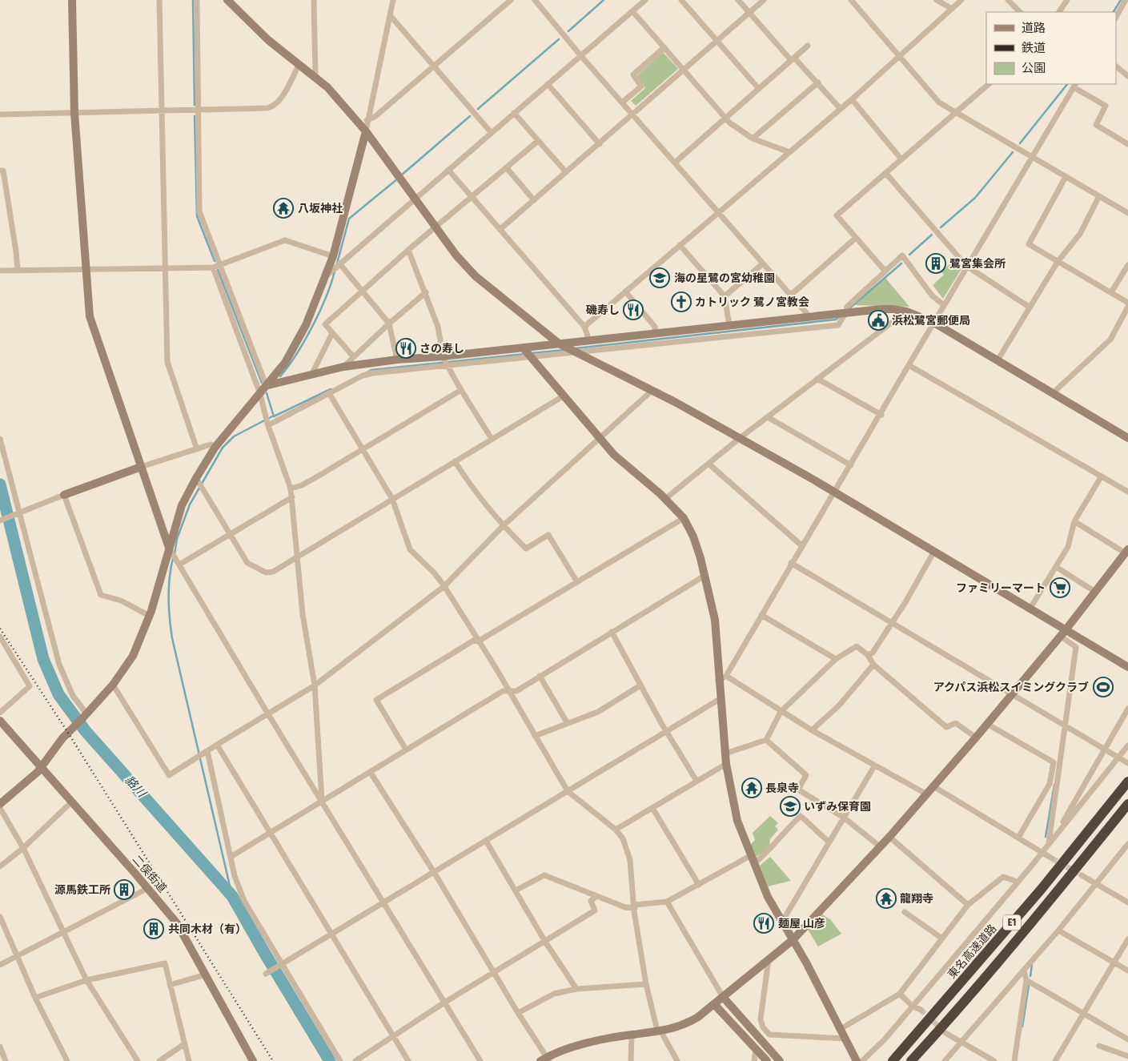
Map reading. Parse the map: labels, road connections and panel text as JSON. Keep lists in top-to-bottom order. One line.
{"streets":{"highway":["E1","東名高速道路"],"street":["二俣街道"]},"water":["貉川"],"places":{"temple":["八坂神社","長泉寺","龍翔寺"],"building":["鷺宮集会所","源馬鉄工所","共同木材（有）"],"school or university":["海の星鷺の宮幼稚園","いずみ保育園"],"church":["カトリック 鷺ノ宮教会"],"restaurant":["磯寿し","さの寿し","麺屋 山彦"],"public building":["浜松鷺宮郵便局"],"supermarket":["ファミリーマート"],"sports":["アクパス浜松スイミングクラブ"]},"legend":["道路","鉄道","公園"]}
